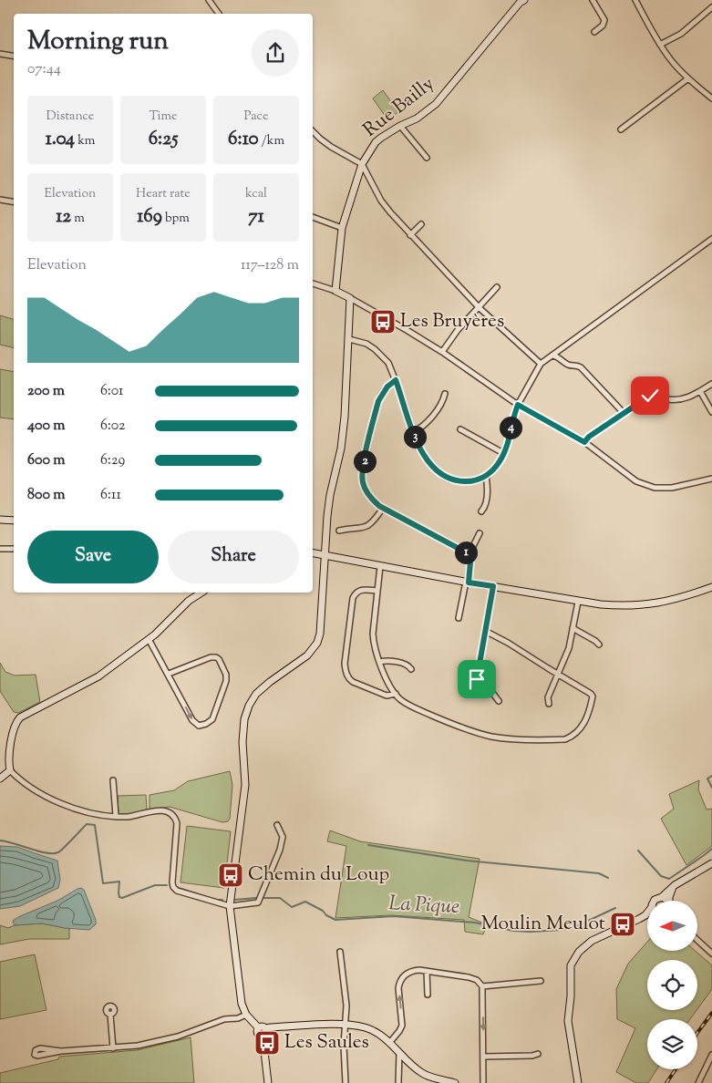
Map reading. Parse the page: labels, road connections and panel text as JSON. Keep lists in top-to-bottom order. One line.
{"streets":{"street":["Rue Bailly"]},"water":["La Pique"],"places":{"bus stop":["Les Bruyères","Chemin du Loup","Moulin Meulot","Les Saules"]},"north":"left","page":{"heading":["Morning run","07:44"],"stats":[["Distance","1.04 km"],["Time","6:25"],["Pace","6:10 /km"],["Elevation","12 m"],["Heart rate","169 bpm"],["kcal","71"]],"chart":["Elevation","117–128 m"],"list":[{"name":"200 m","note":"6:01"},{"name":"400 m","note":"6:02"},{"name":"600 m","note":"6:29"},{"name":"800 m","note":"6:11"}],"pins":["4","3","2","1"],"buttons":["Save","Share"]}}
